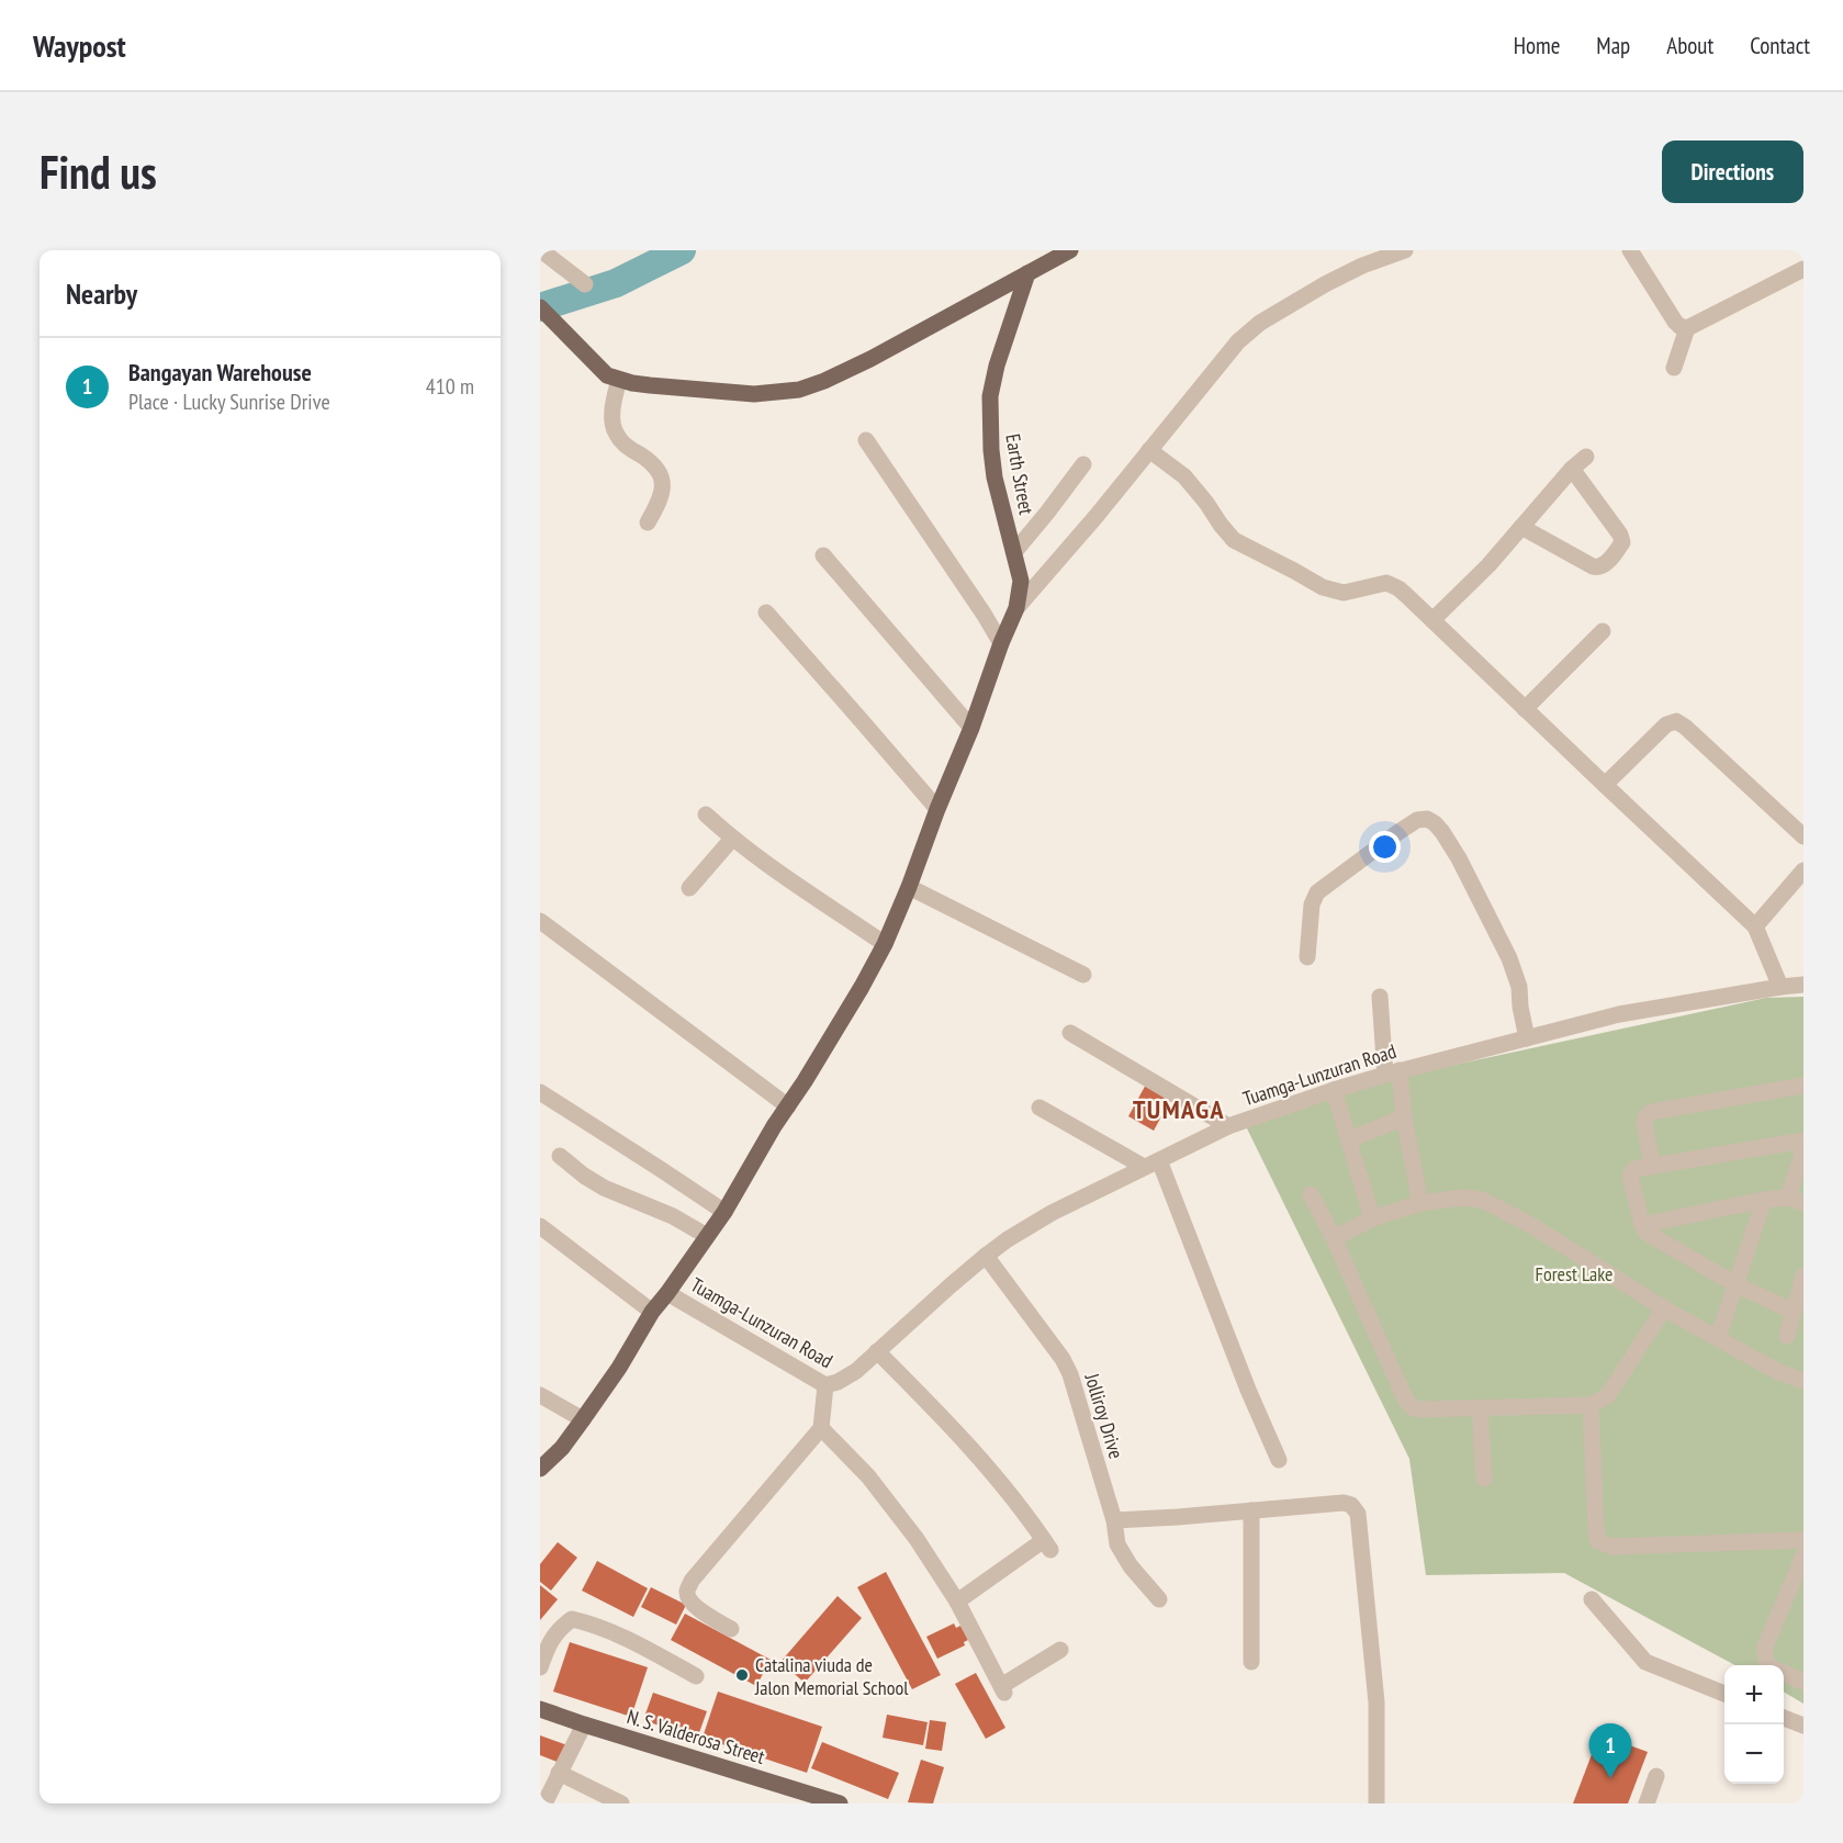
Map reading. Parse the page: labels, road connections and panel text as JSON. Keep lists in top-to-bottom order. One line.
{"streets":{"main road":["Earth Street","N. S. Valderosa Street"],"street":["Tuamga-Lunzuran Road","Jolliroy Drive"]},"crossings":[["Earth Street","Tuamga-Lunzuran Road"],["Tuamga-Lunzuran Road","Jolliroy Drive"]],"districts":["TUMAGA"],"parks":["Forest Lake"],"places":["Catalina viuda de Jalon Memorial School"],"page":{"header":"Waypost","nav":["Home","Map","About","Contact"],"buttons":"Directions","title":"Find us","heading":"Nearby","list":[{"mark":"1","name":"Bangayan Warehouse","note":"Place · Lucky Sunrise Drive","value":"410 m"}],"map_buttons":["+","−"],"pins":"1"}}
